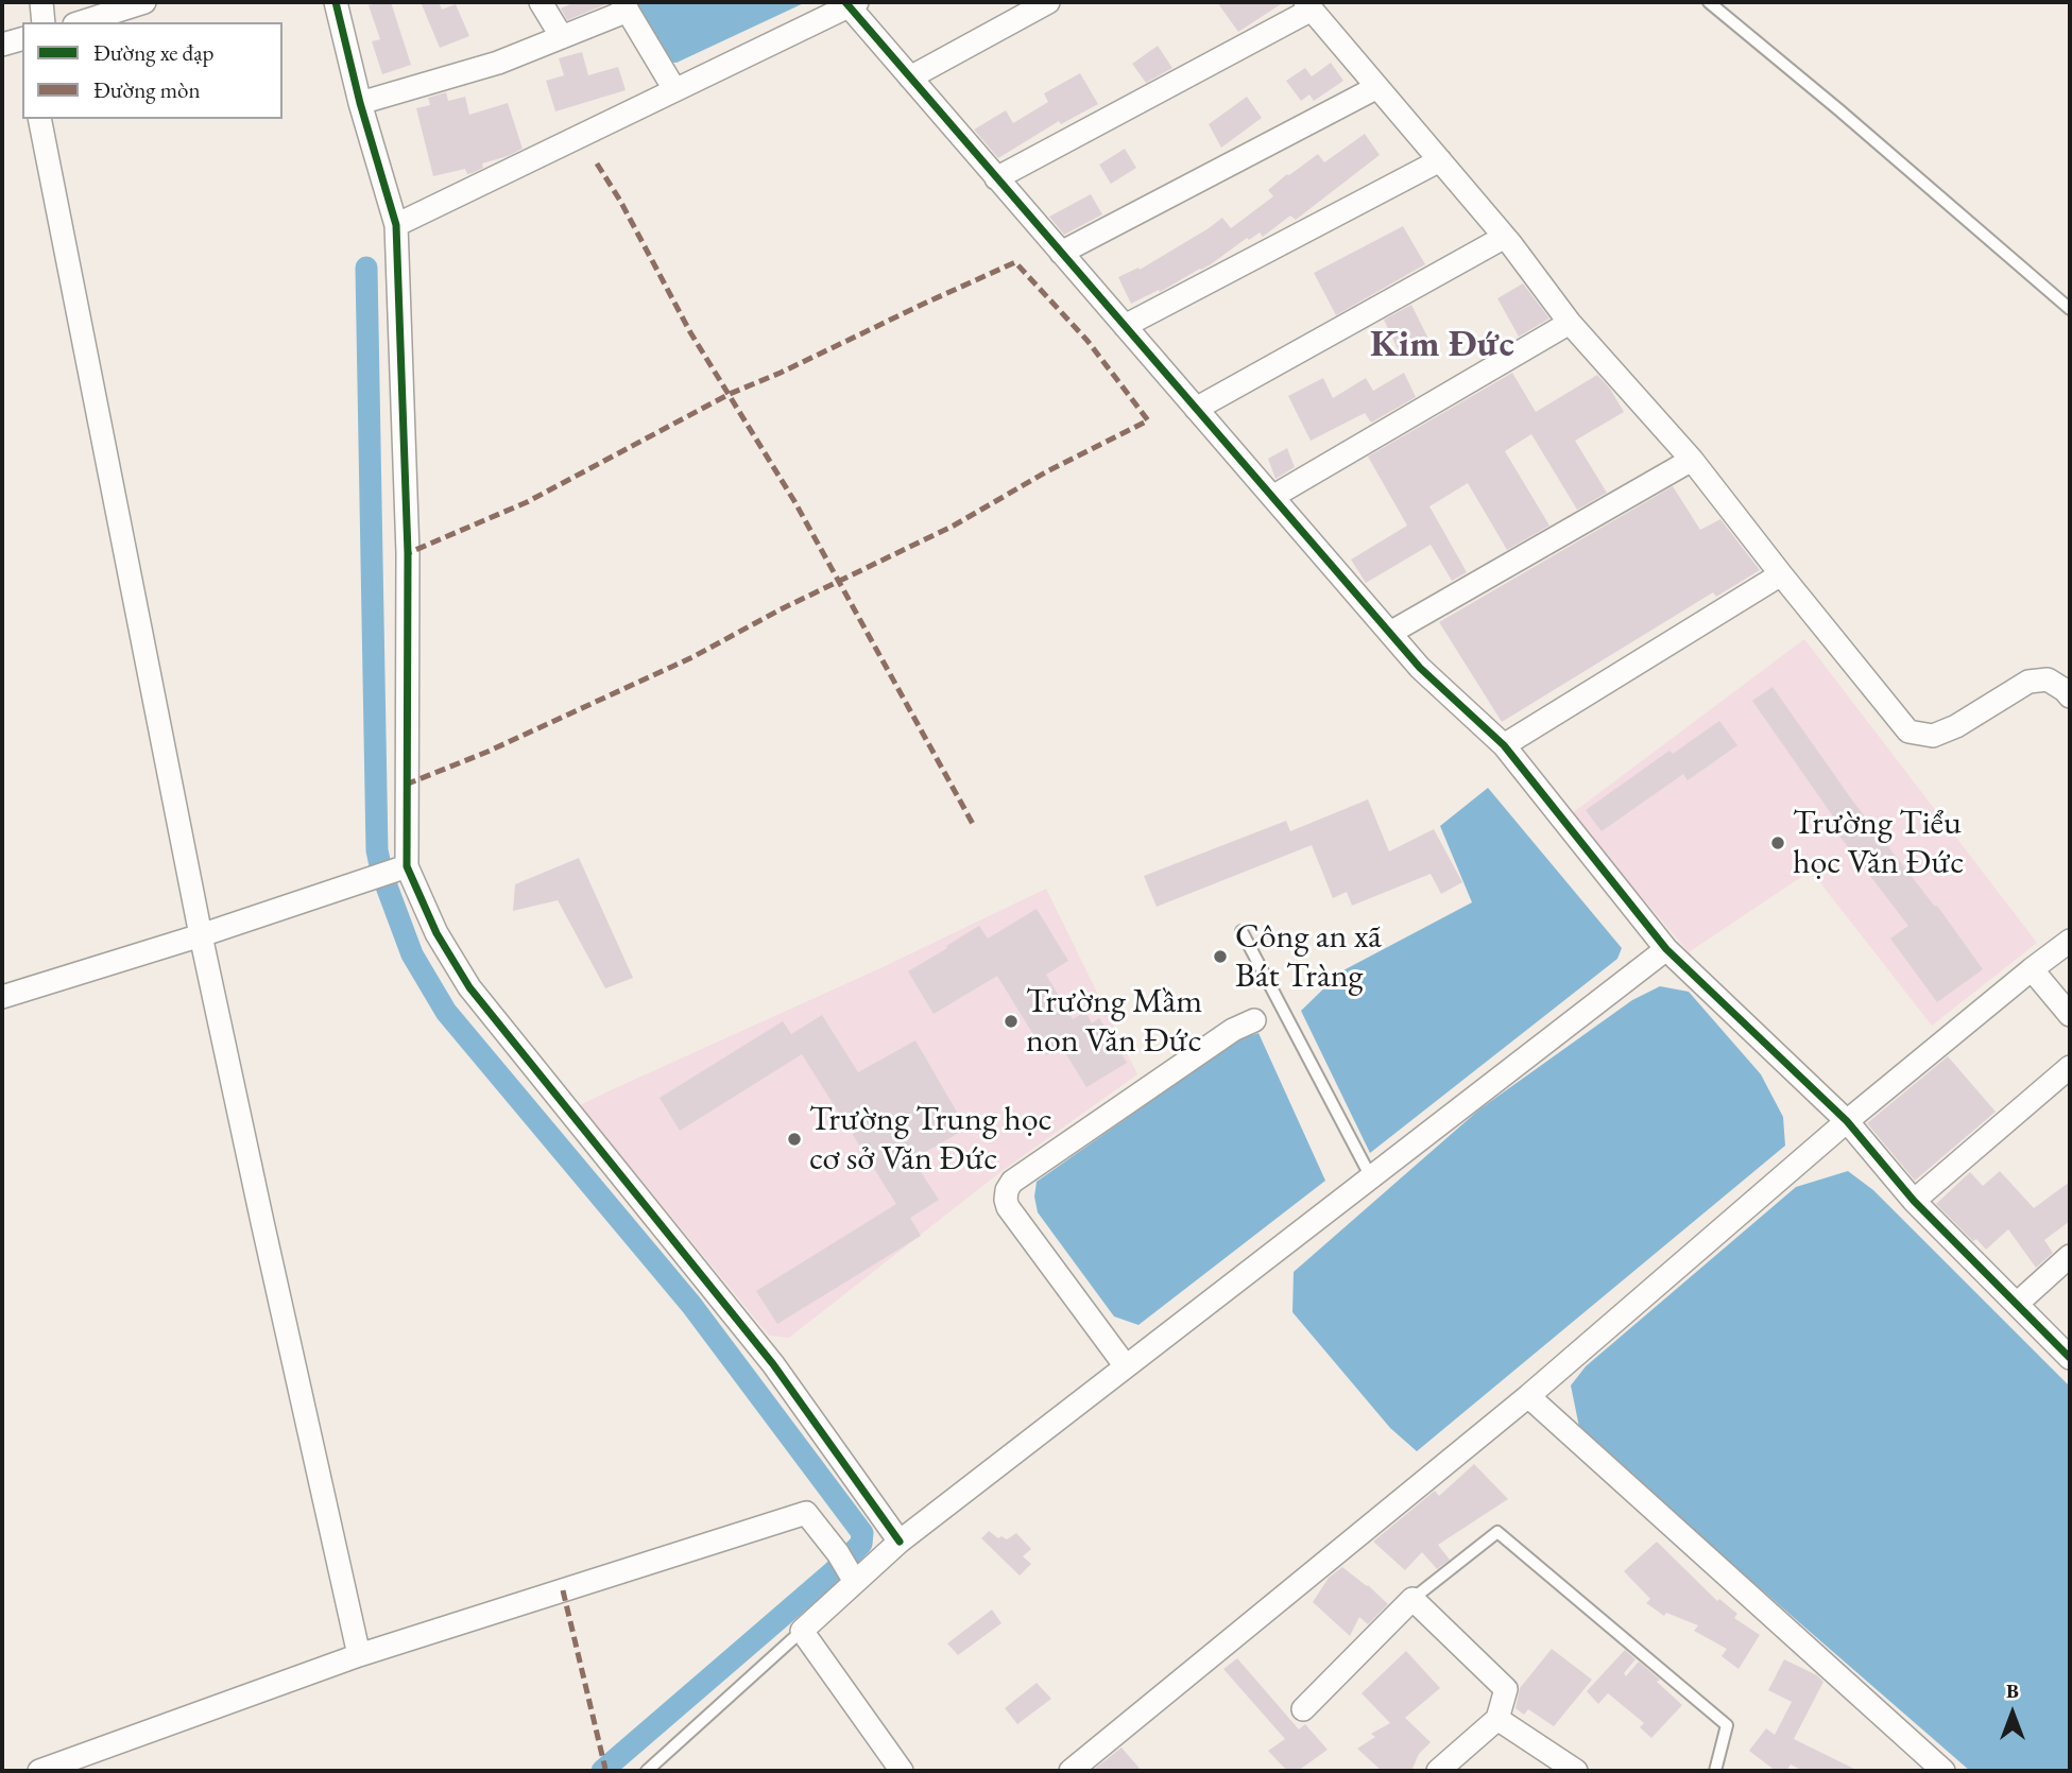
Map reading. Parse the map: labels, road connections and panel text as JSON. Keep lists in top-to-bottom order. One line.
{"districts":["Kim Đức"],"places":["Trường Tiểu học Văn Đức","Công an xã Bát Tràng","Trường Mầm non Văn Đức","Trường Trung học cơ sở Văn Đức"],"legend":["Đường xe đạp","Đường mòn"],"north":"top"}
